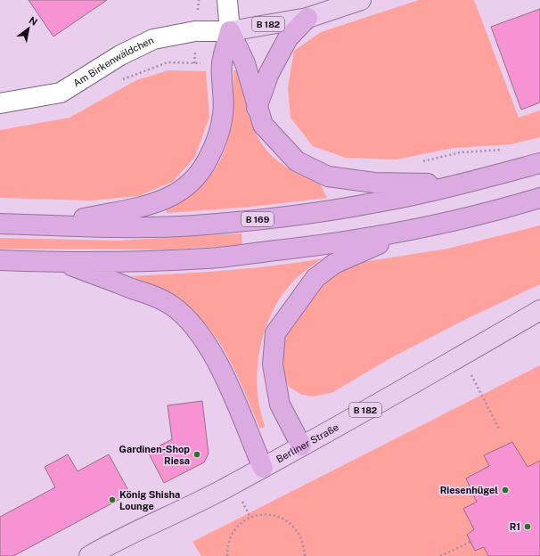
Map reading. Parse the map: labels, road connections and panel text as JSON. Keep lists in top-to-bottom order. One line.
{"streets":{"highway":["B 169"],"main road":["B 182","Berliner Straße"],"street":["Am Birkenwäldchen"]},"crossings":[["B 182","Am Birkenwäldchen"]],"places":["Gardinen-Shop Riesa","Riesenhügel","König Shisha Lounge","R1"],"north":"top right"}
